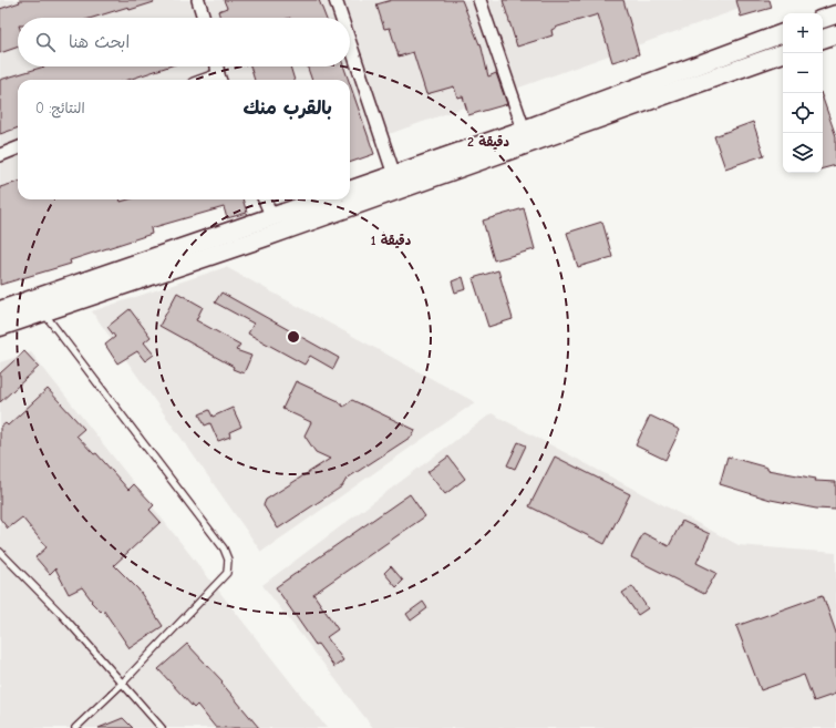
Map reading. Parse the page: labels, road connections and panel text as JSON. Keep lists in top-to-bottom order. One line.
{"page":{"map_buttons":["+","−"],"search":"ابحث هنا","heading":["بالقرب منك","النتائج: 0"]},"rings":["2 دقيقة","1 دقيقة"]}
